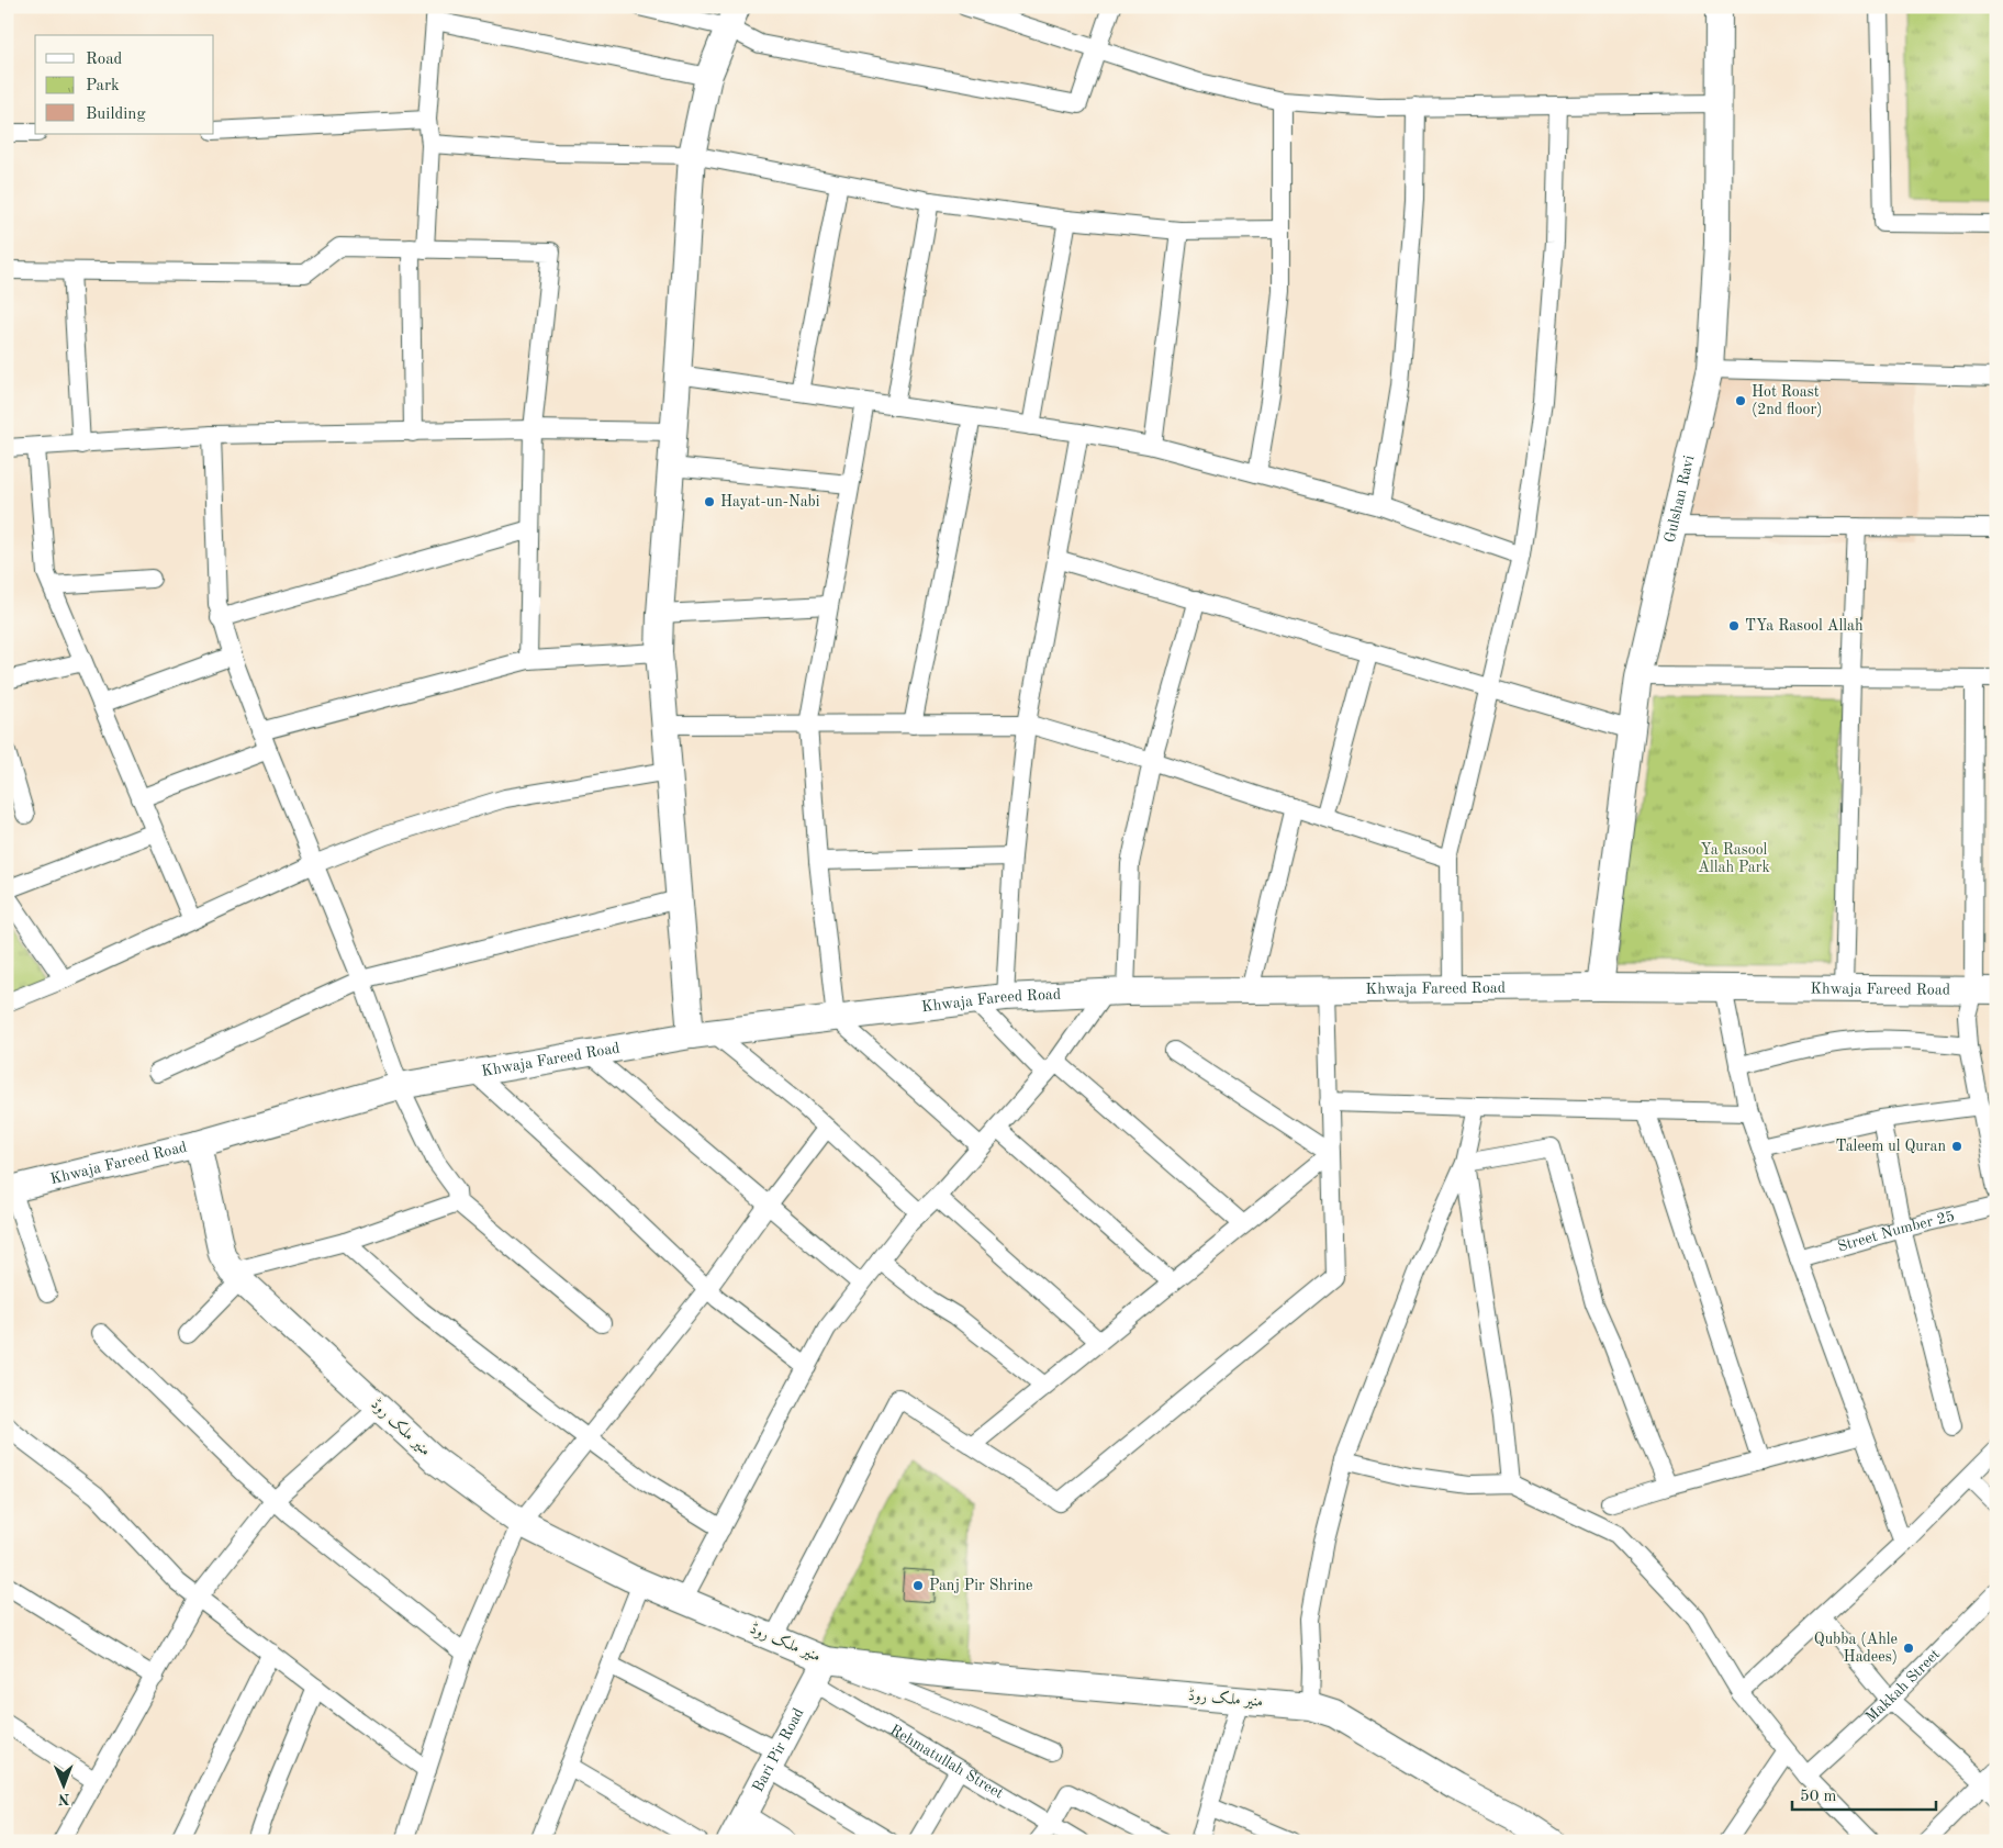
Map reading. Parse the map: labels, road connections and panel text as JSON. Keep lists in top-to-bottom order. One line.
{"streets":{"street":["Gulshan Ravi","Khwaja Fareed Road","Street Number 25","منیر ملک روڈ","Makkah Street","Bari Pir Road","Rehmatullah Street"]},"crossings":[["Gulshan Ravi","Khwaja Fareed Road"],["Khwaja Fareed Road","منیر ملک روڈ"],["منیر ملک روڈ","Bari Pir Road"],["منیر ملک روڈ","Rehmatullah Street"],["Bari Pir Road","Rehmatullah Street"]],"parks":["Ya Rasool Allah Park"],"places":["Hot Roast (2nd floor)","Hayat-un-Nabi","TYa Rasool Allah","Taleem ul Quran","Panj Pir Shrine","Qubba (Ahle Hadees)"],"legend":["Road","Park","Building"],"scale_bar":"50 m","north":"bottom"}
